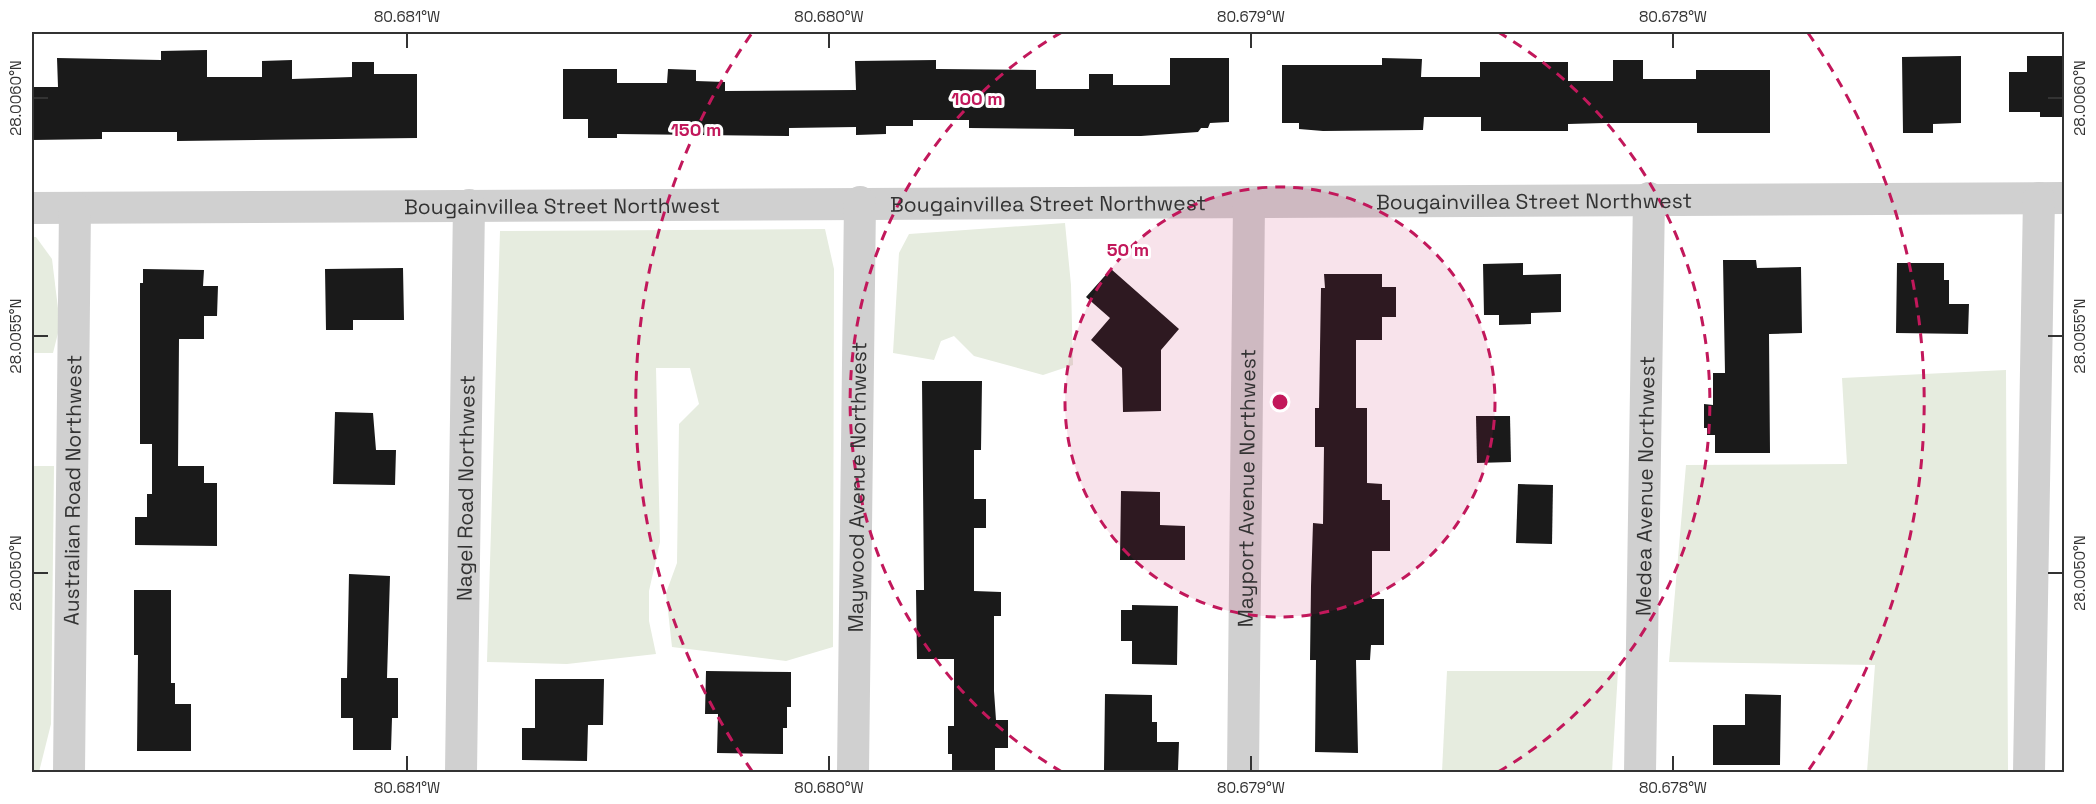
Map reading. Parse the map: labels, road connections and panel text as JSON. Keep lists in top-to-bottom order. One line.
{"streets":{"street":["Bougainvillea Street Northwest","Medea Avenue Northwest","Maywood Avenue Northwest","Mayport Avenue Northwest","Nagel Road Northwest","Australian Road Northwest"]},"crossings":[["Bougainvillea Street Northwest","Medea Avenue Northwest"],["Bougainvillea Street Northwest","Maywood Avenue Northwest"],["Bougainvillea Street Northwest","Mayport Avenue Northwest"],["Bougainvillea Street Northwest","Nagel Road Northwest"],["Bougainvillea Street Northwest","Australian Road Northwest"]],"coordinates":["80.681°W","80.680°W","80.679°W","80.678°W","28.0060°N","28.0055°N","28.0050°N"],"rings":["100 m","150 m","50 m"]}
